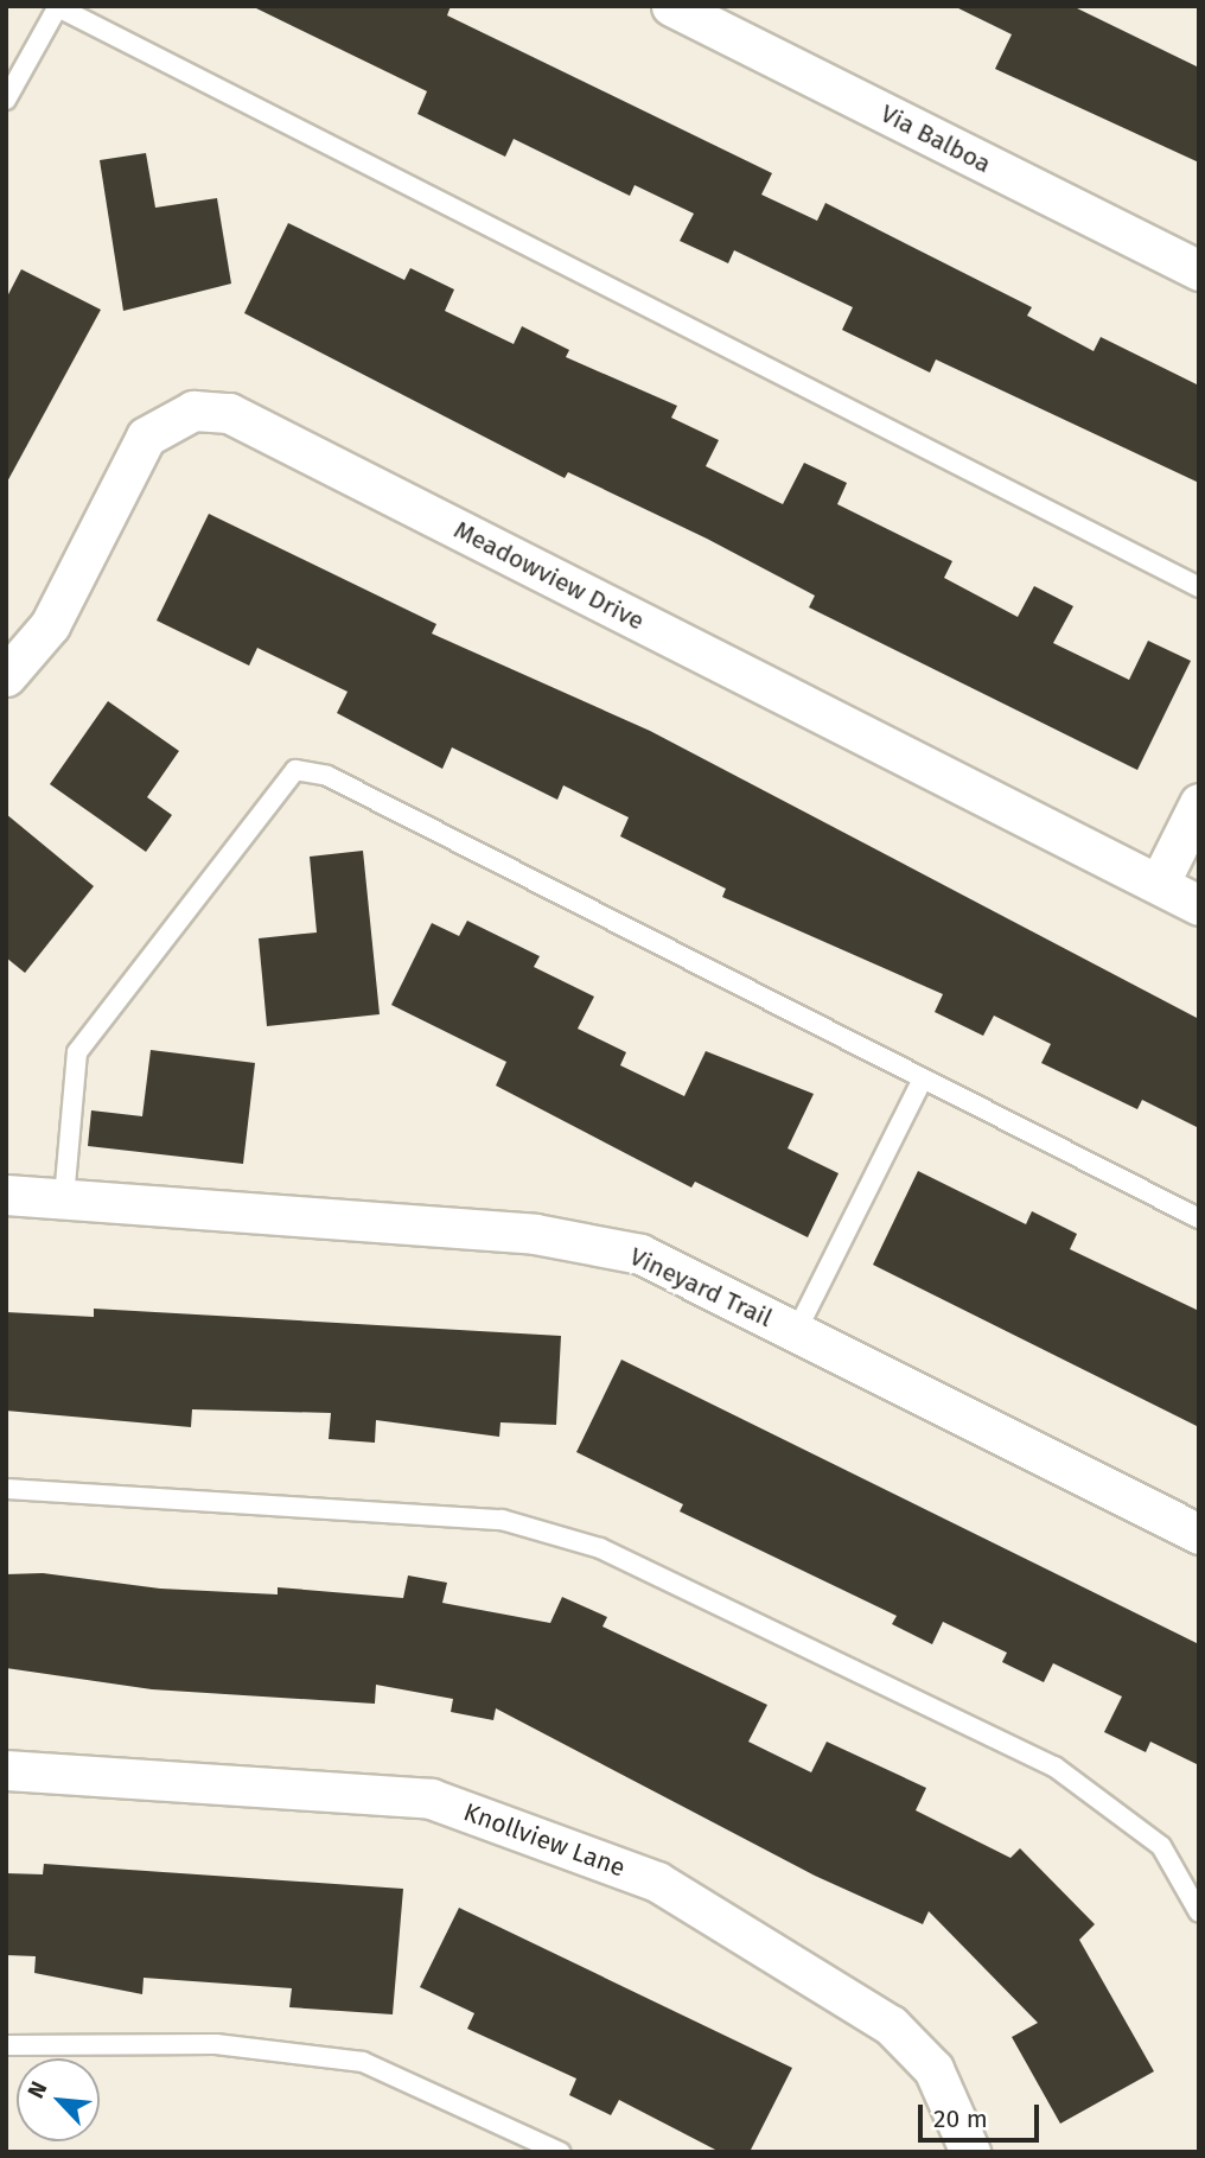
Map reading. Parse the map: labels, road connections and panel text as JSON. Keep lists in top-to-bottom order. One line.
{"streets":{"street":["Via Balboa","Meadowview Drive","Vineyard Trail","Knollview Lane"]},"scale_bar":"20 m","north":"top left"}
